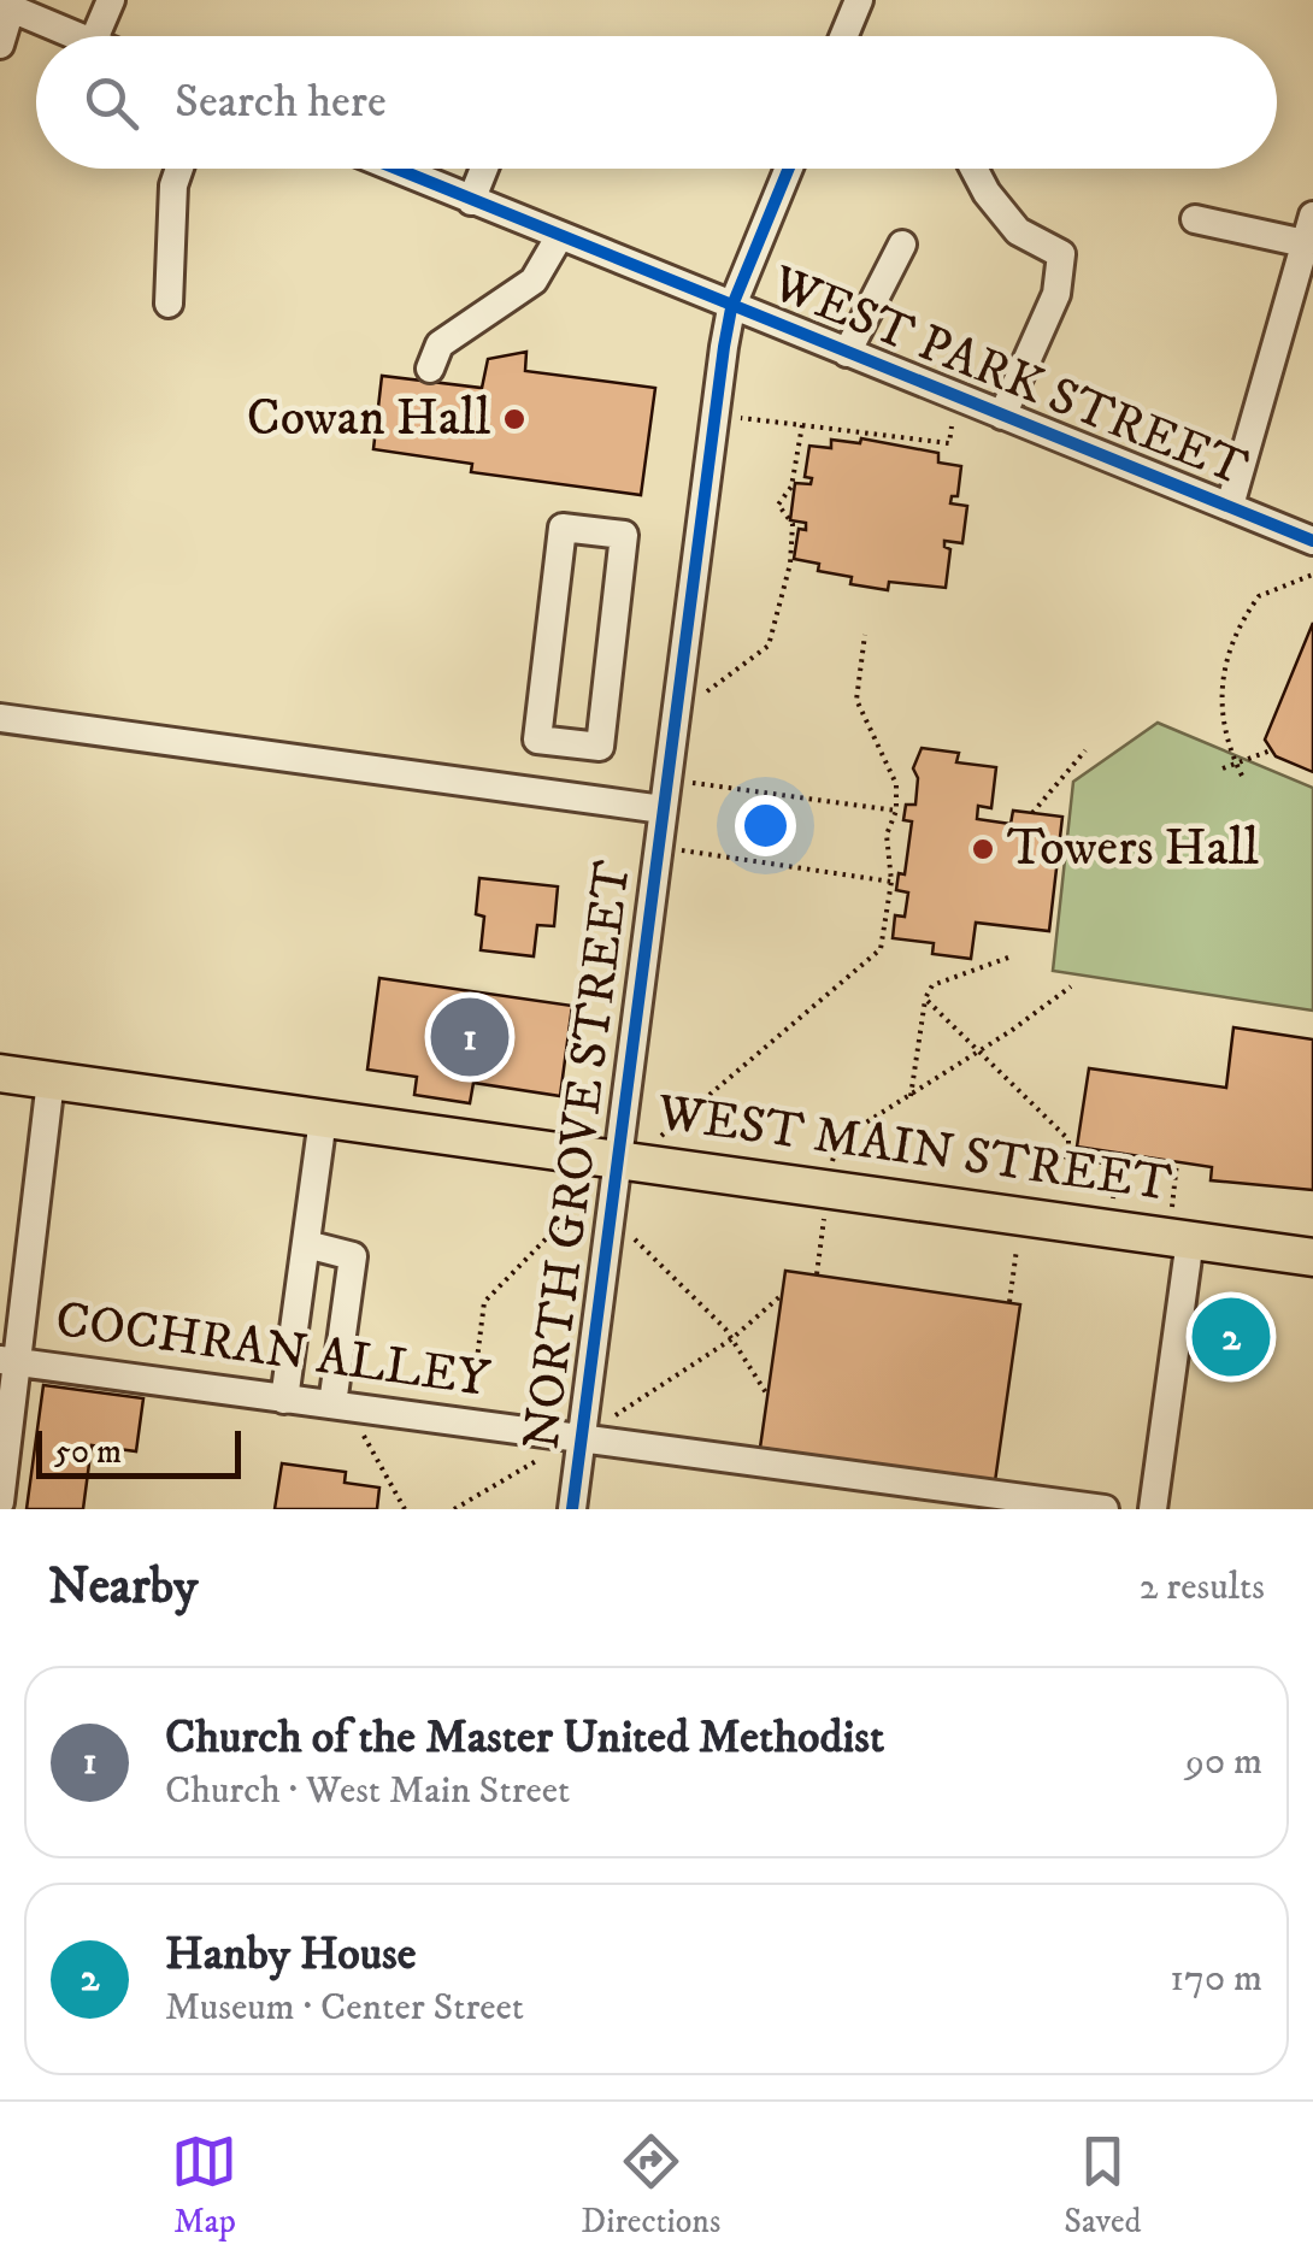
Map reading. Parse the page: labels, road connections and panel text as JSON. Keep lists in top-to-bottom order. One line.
{"streets":{"main road":["WEST MAIN STREET"],"street":["WEST PARK STREET","NORTH GROVE STREET","COCHRAN ALLEY"]},"crossings":[["WEST PARK STREET","NORTH GROVE STREET"],["WEST MAIN STREET","NORTH GROVE STREET"],["NORTH GROVE STREET","COCHRAN ALLEY"]],"places":["Cowan Hall","Towers Hall"],"scale_bar":"50 m","page":{"search":"Search here","pins":["1","2"],"scale":"50 m","heading":["Nearby","2 results"],"list":[{"mark":"1","name":"Church of the Master United Methodist","note":"Church · West Main Street","value":"90 m"},{"mark":"2","name":"Hanby House","note":"Museum · Center Street","value":"170 m"}],"nav":["Map","Directions","Saved"]}}
